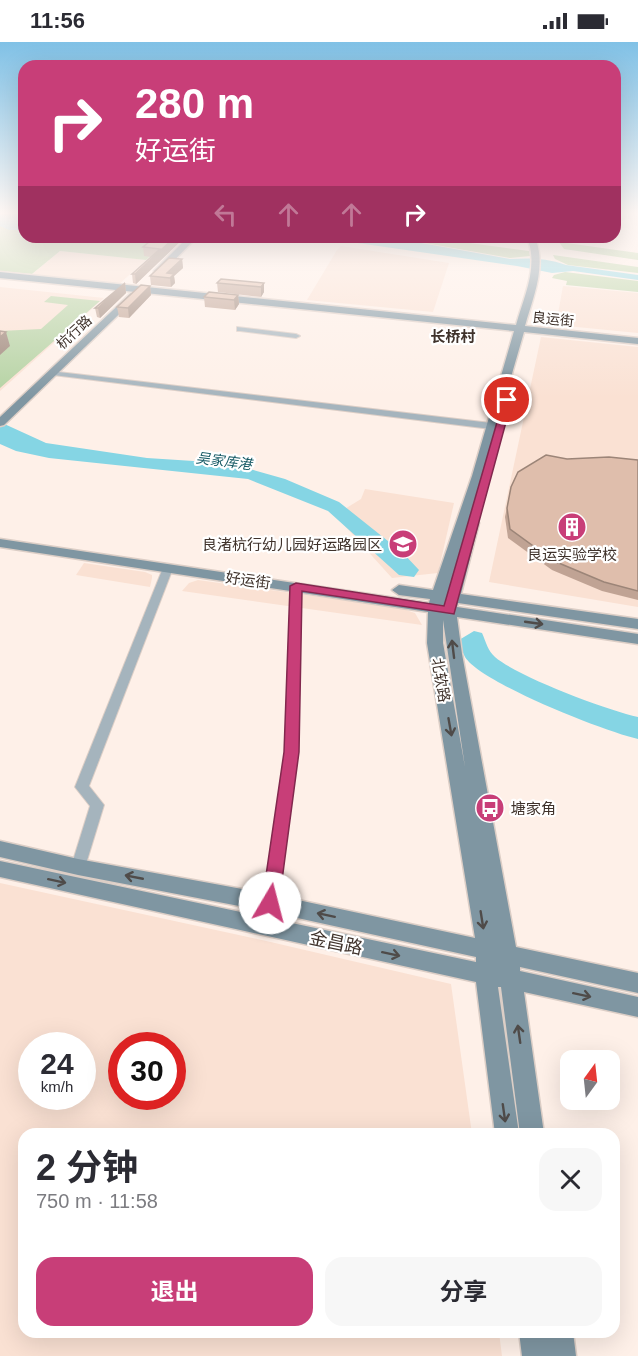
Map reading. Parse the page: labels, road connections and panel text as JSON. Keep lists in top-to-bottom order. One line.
{"streets":{"street":["良运街","杭行路","好运街","北软路","金昌路"]},"crossings":[["良运街","杭行路"],["良运街","北软路"],["好运街","北软路"],["北软路","金昌路"]],"districts":["长桥村"],"water":["吴家库港"],"places":{"building":["良运实验学校"],"school or university":["良渚杭行幼儿园好运路园区"],"bus stop":["塘家角"]},"north":"top","page":{"status":"11:56","turn":["280 m","好运街"],"speed":"24 km/h","limit":"30","heading":["2 分钟","750 m · 11:58"],"buttons":["退出","分享"]}}
